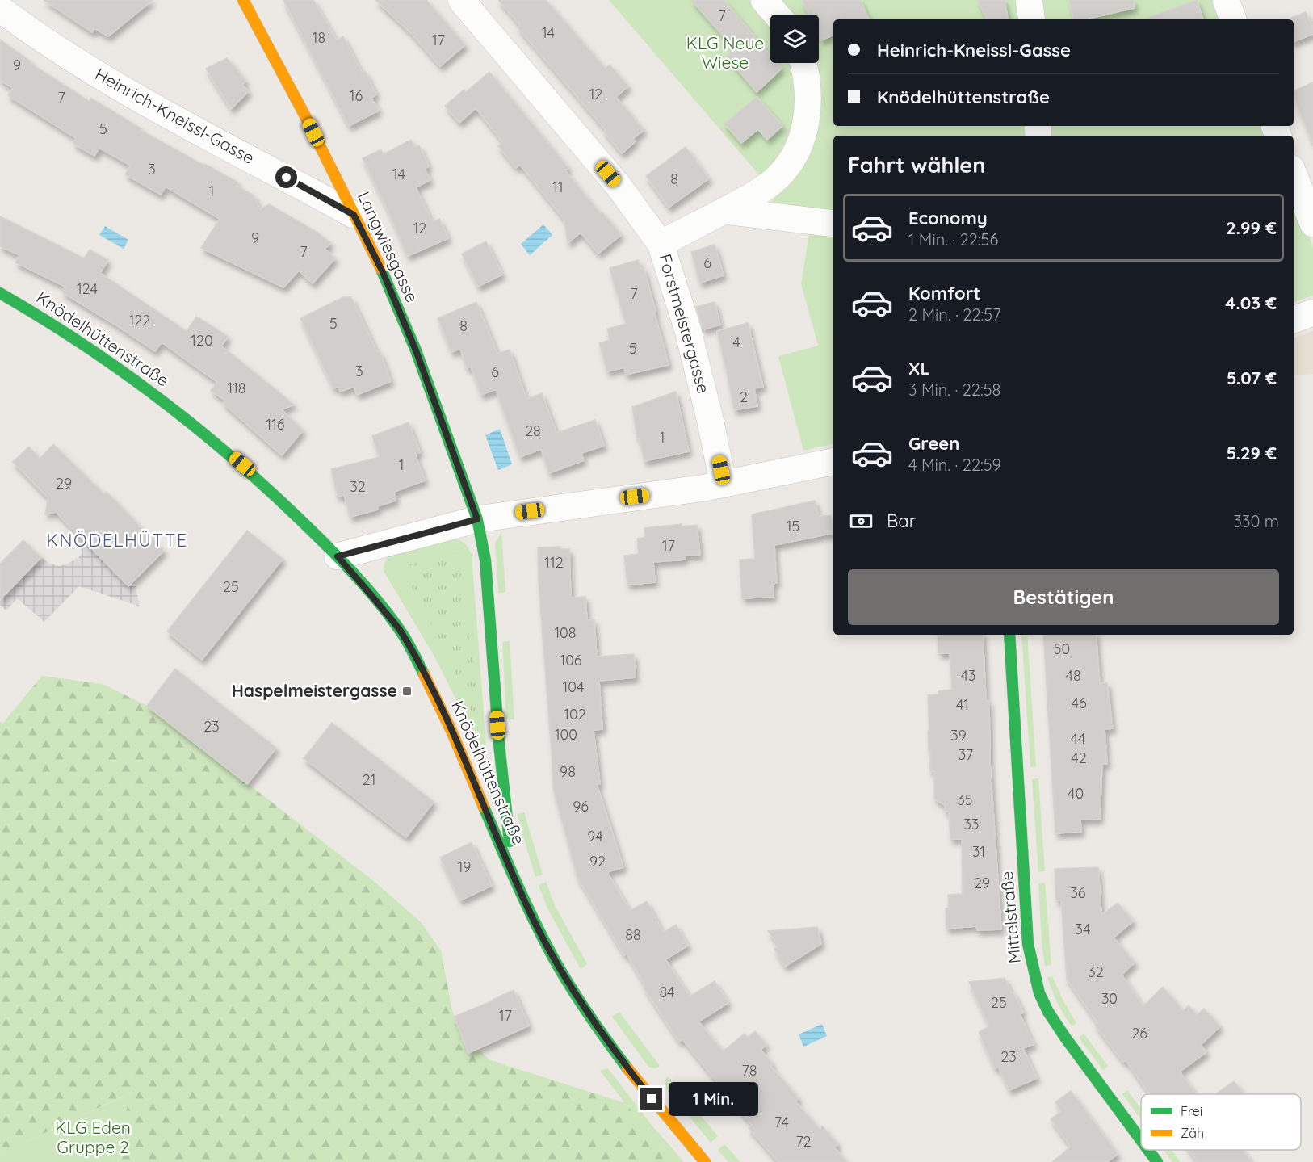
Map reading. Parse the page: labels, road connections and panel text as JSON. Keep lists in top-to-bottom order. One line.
{"streets":{"street":["Heinrich-Kneissl-Gasse","Langwiesgasse","Forstmeistergasse","Knödelhüttenstraße","Mittelstraße"]},"crossings":[["Heinrich-Kneissl-Gasse","Langwiesgasse"],["Langwiesgasse","Knödelhüttenstraße"]],"districts":["KNÖDELHÜTTE"],"parks":["KLG Neue Wiese","KLG Eden Gruppe 2"],"places":{"transit":["Haspelmeistergasse"]},"house_numbers":["7","14","18","17","9","12","16","7","5","3","14","8","11","1","12","9","7","6","124","7","122","5","8","120","4","5","3","6","118","2","116","28","1","1","29","32","15","17","112","25","108","50","106","43","48","104","46","41","102","23","100","39","44","37","42","98","21","40","35","96","33","94","31","92","19","29","36","34","88","32","84","30","25","17","26","23","78","74","72"],"legend":["Frei","Zäh"],"page":{"banner":["Heinrich-Kneissl-Gasse","Knödelhüttenstraße"],"heading":"Fahrt wählen","list":[{"name":"Economy","note":"1 Min. · 22:56","value":"2.99 €"},{"name":"Komfort","note":"2 Min. · 22:57","value":"4.03 €"},{"name":"XL","note":"3 Min. · 22:58","value":"5.07 €"},{"name":"Green","note":"4 Min. · 22:59","value":"5.29 €"}],"pay":["Bar","330 m"],"buttons":"Bestätigen","bubble":"1 Min."}}
